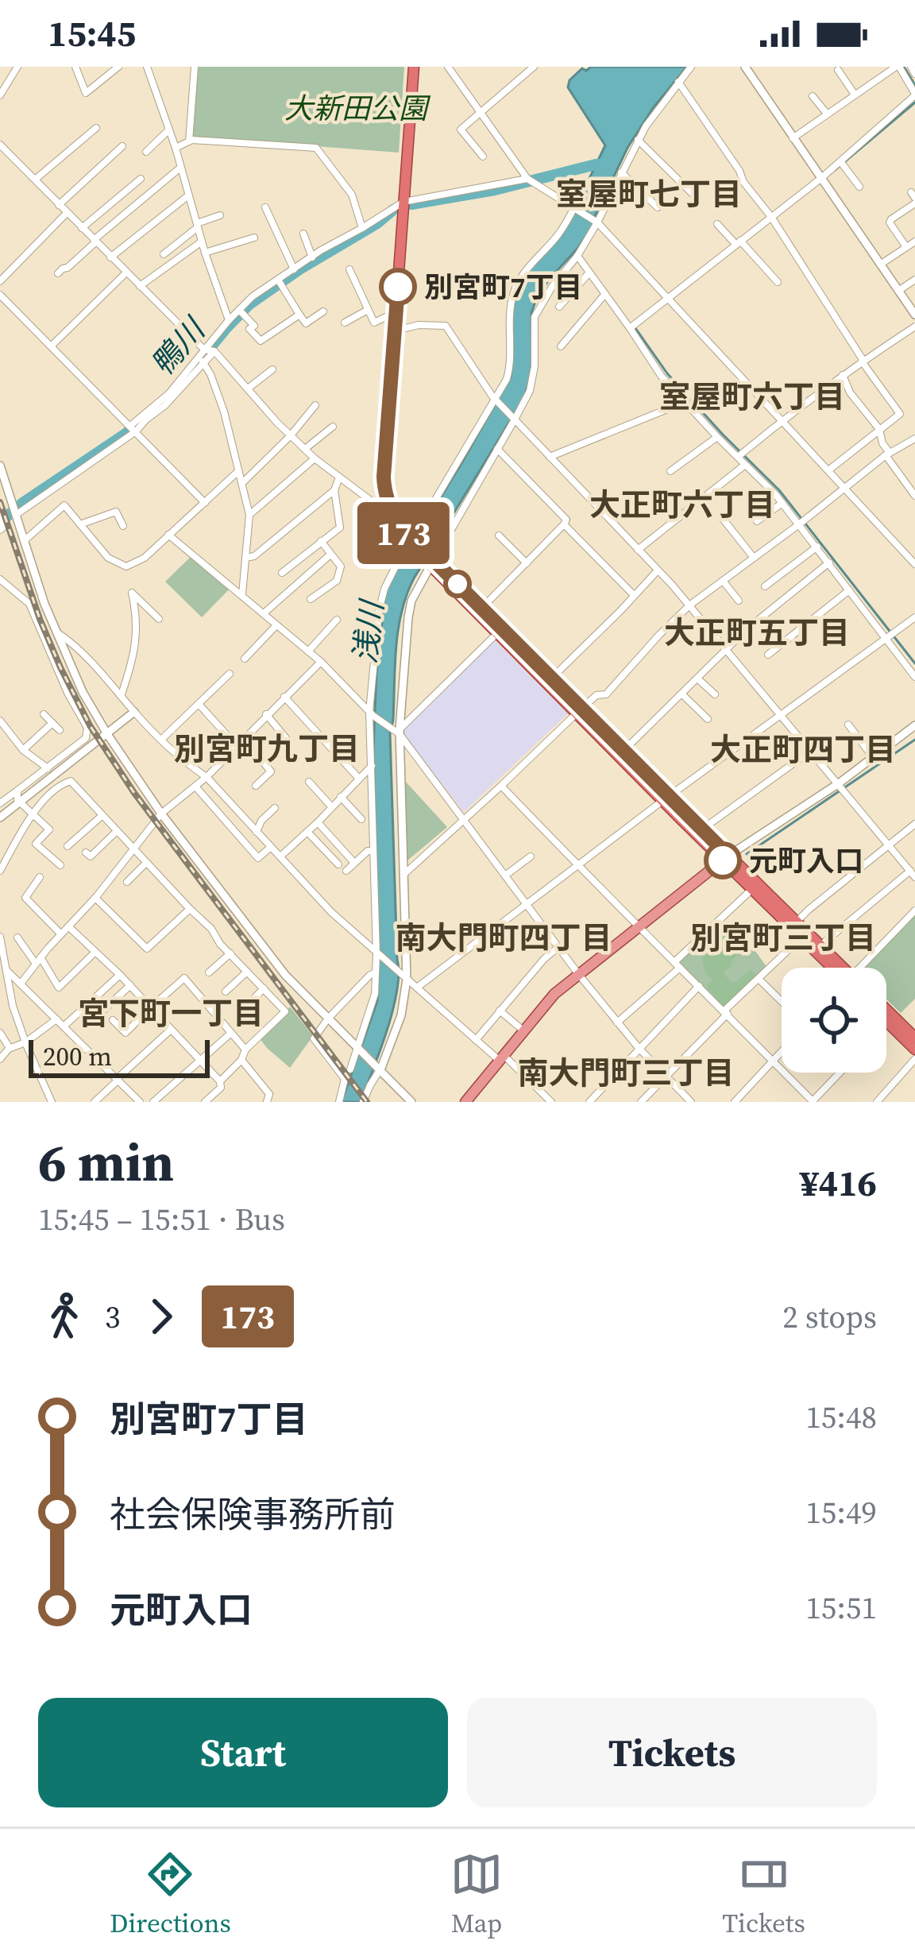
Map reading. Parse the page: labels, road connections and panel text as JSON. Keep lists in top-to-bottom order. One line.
{"districts":["室屋町七丁目","室屋町六丁目","大正町六丁目","大正町五丁目","別宮町九丁目","大正町四丁目","南大門町四丁目","別宮町三丁目","宮下町一丁目","南大門町三丁目"],"water":["鴨川","浅川"],"parks":["大新田公園"],"places":["別宮町7丁目","元町入口"],"lines":["bus line 173"],"scale_bar":"200 m","page":{"status":"15:45","on_map":"173","scale":"200 m","heading":["6 min","15:45 – 15:51 · Bus","¥416"],"legs":["3","173","2 stops"],"list":[{"name":"別宮町7丁目","value":"15:48"},{"name":"社会保険事務所前","value":"15:49"},{"name":"元町入口","value":"15:51"}],"buttons":["Start","Tickets"],"tabs":["Directions","Map","Tickets"]}}
